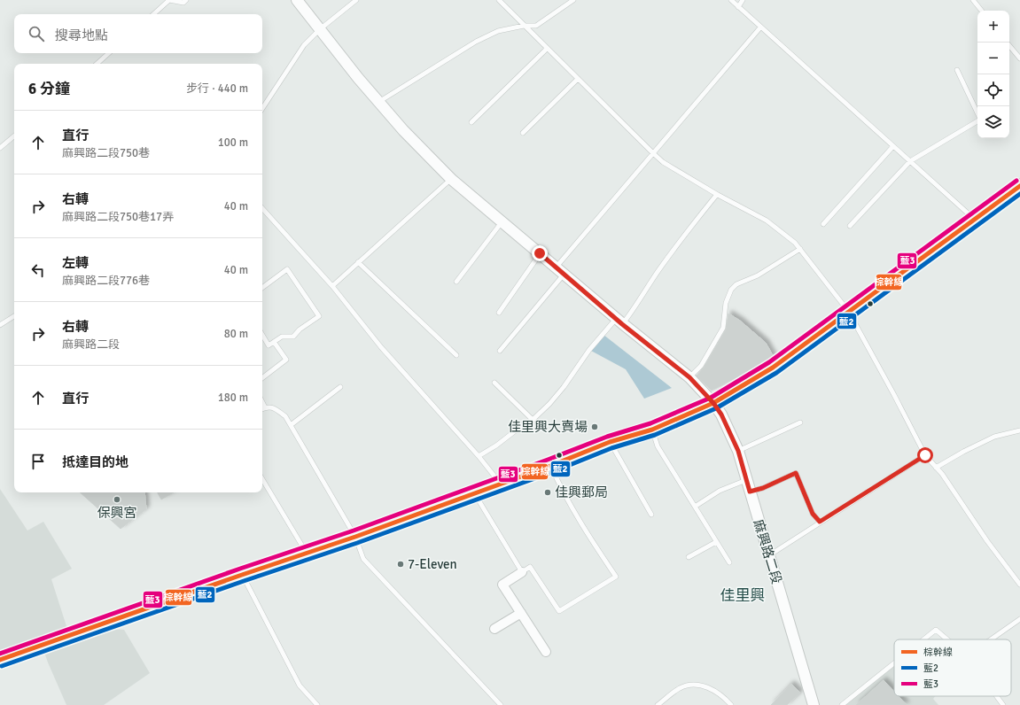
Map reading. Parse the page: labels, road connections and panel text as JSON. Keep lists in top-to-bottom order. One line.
{"streets":{"street":["麻興路二段"]},"districts":["佳里興"],"places":["佳里興大賣場","佳興郵局","保興宮","7-Eleven"],"lines":["transit line 藍3","transit line 棕幹線","transit line 藍2"],"legend":["棕幹線","藍2","藍3"],"page":{"map_buttons":["+","−"],"search":"搜尋地點","heading":["6 分鐘","步行 · 440 m"],"list":[["直行","麻興路二段750巷","100 m"],["右轉","麻興路二段750巷17弄","40 m"],["左轉","麻興路二段776巷","40 m"],["右轉","麻興路二段","80 m"],["直行","180 m"],"抵達目的地"]}}
